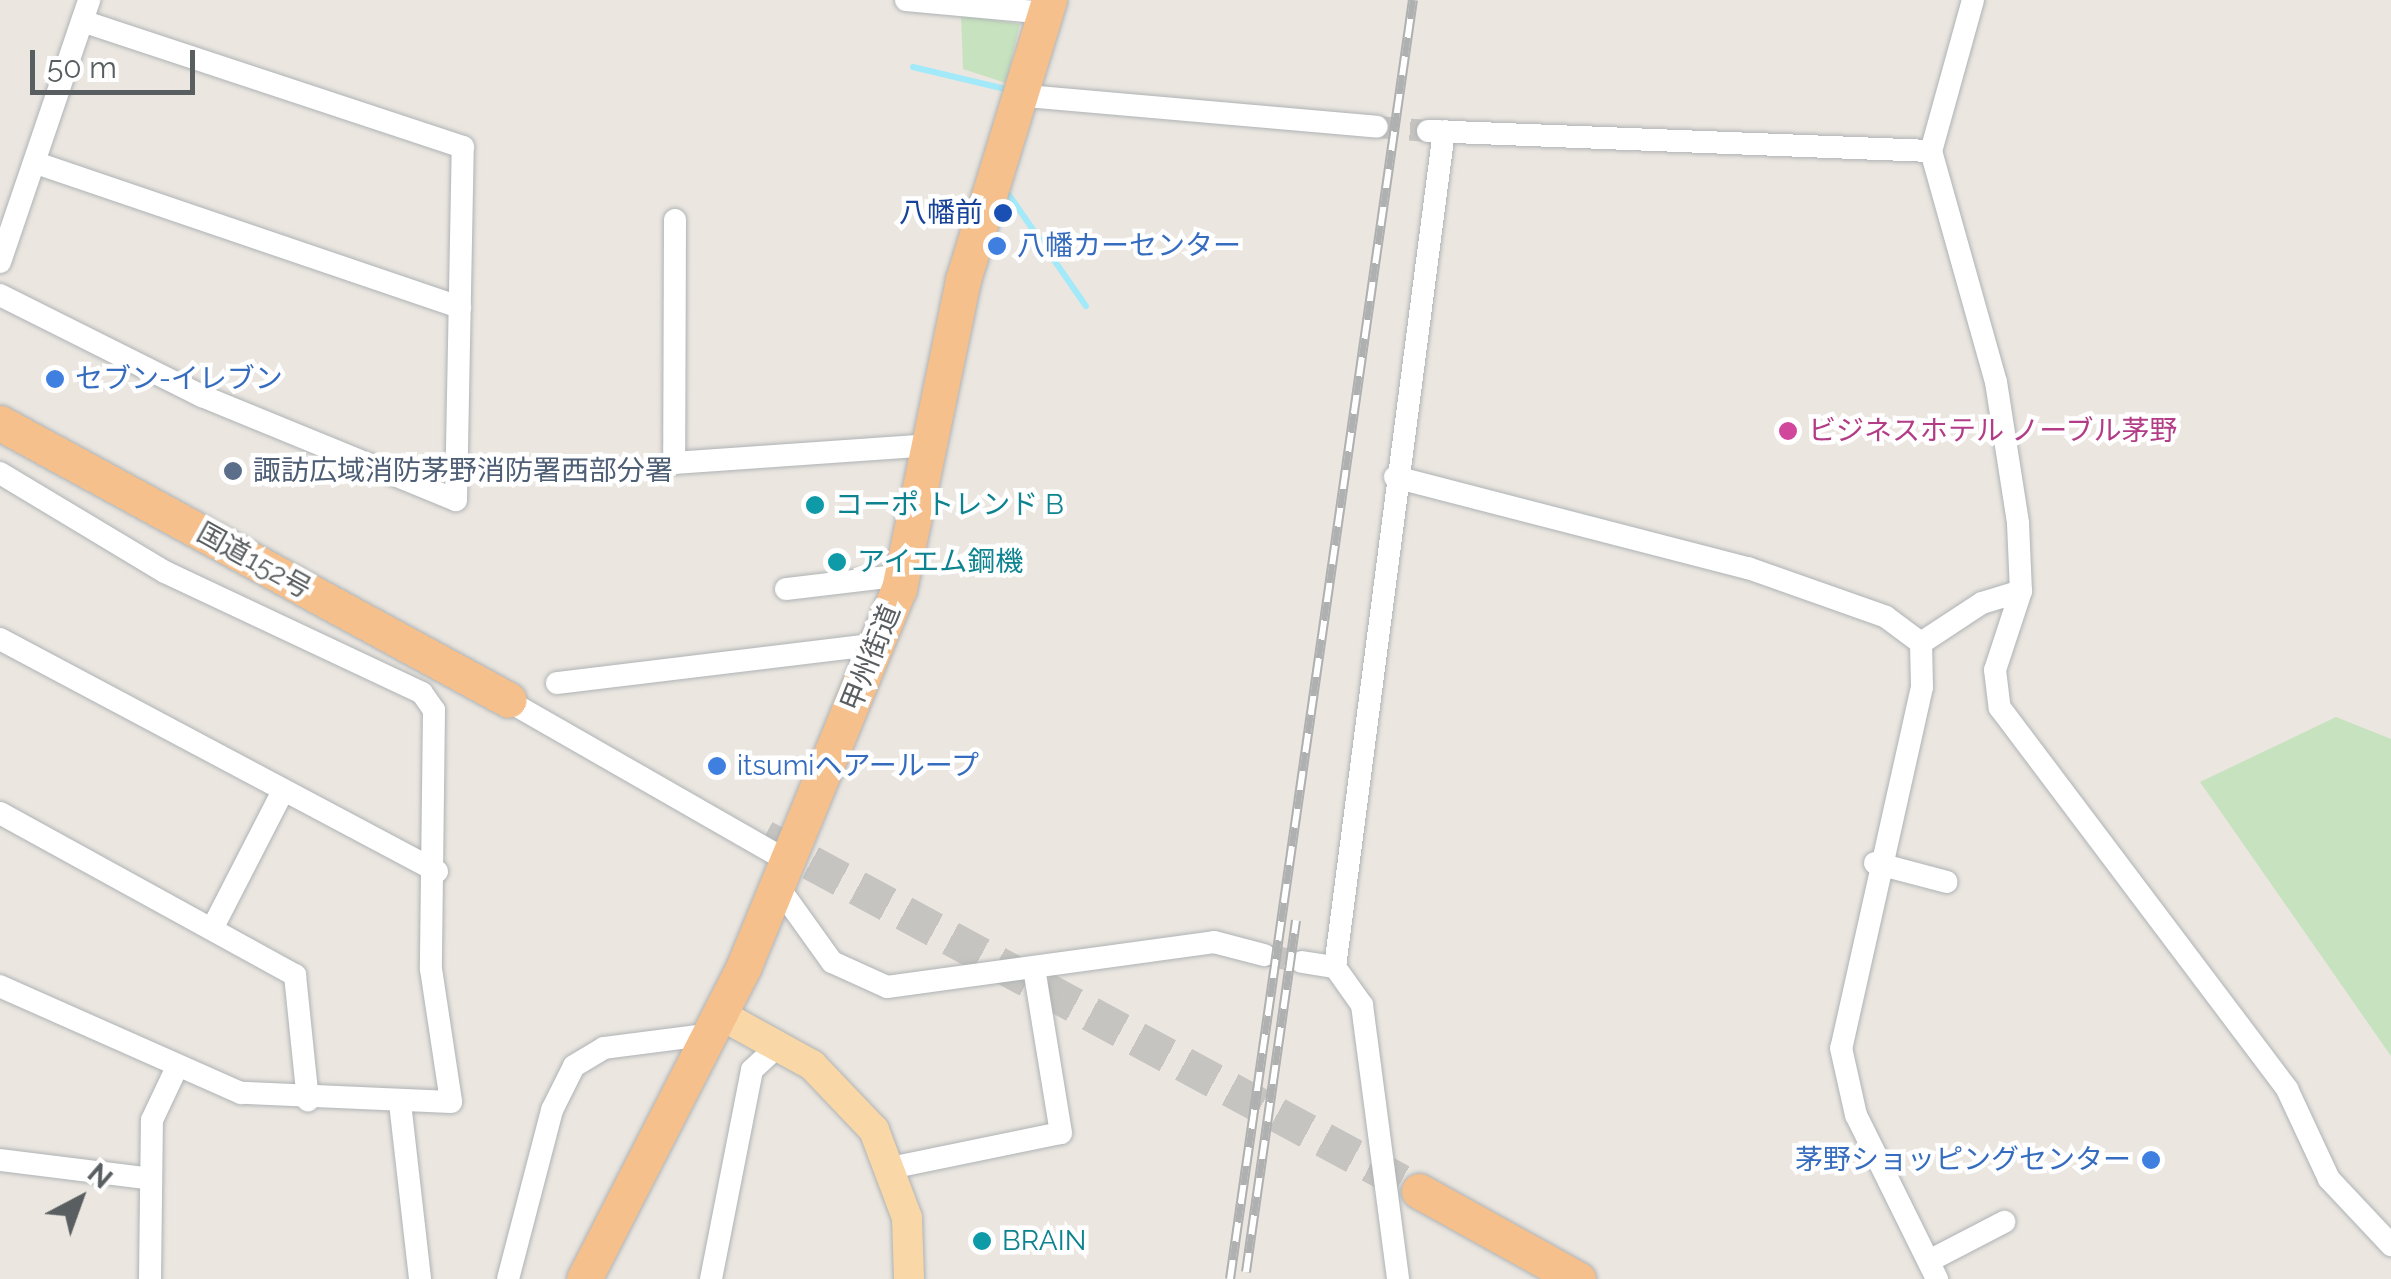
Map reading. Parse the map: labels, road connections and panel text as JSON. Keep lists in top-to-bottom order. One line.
{"streets":{"highway":["国道152号","甲州街道"]},"places":["八幡前","八幡カーセンター","セブン-イレブン","ビジネスホテル ノーブル茅野","諏訪広域消防茅野消防署西部分署","コーポ トレンド B","アイエム鋼機","itsumiヘアーループ","茅野ショッピングセンター","BRAIN"],"scale_bar":"50 m","north":"top right"}
